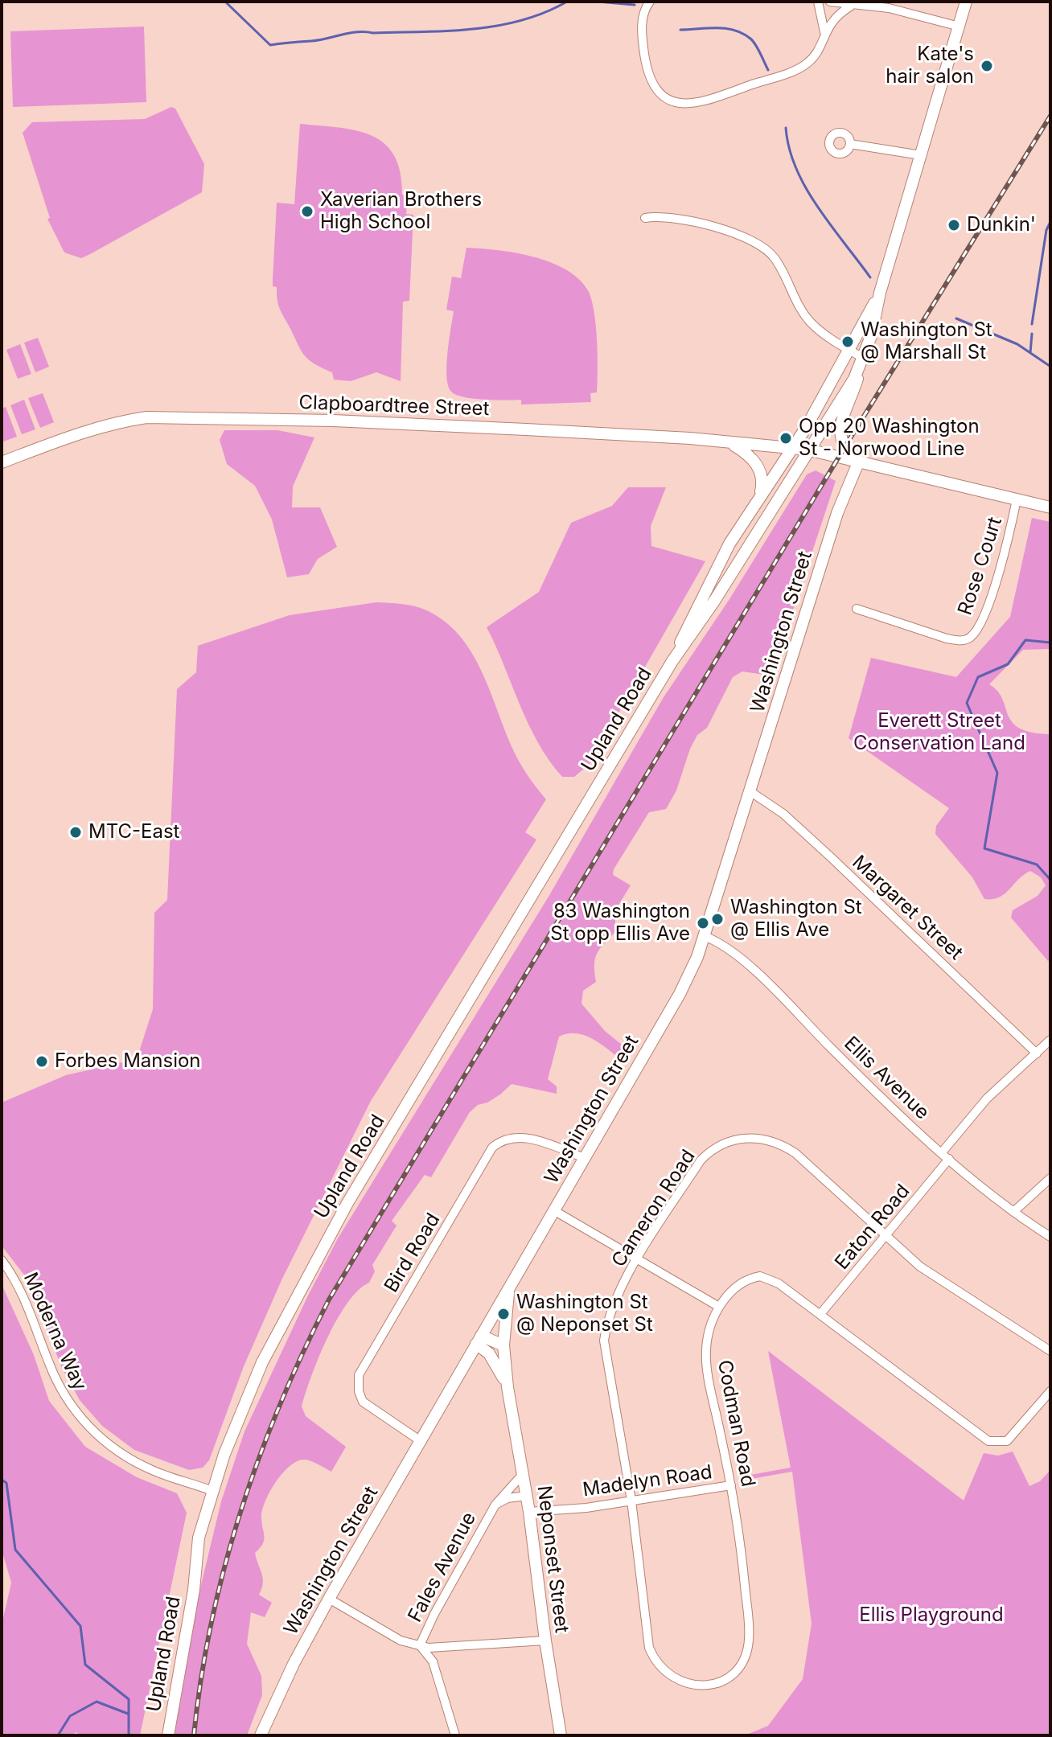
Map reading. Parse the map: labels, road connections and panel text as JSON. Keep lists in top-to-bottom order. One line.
{"streets":{"main road":["Clapboardtree Street","Washington Street","Upland Road","Neponset Street"],"street":["Rose Court","Margaret Street","Ellis Avenue","Cameron Road","Eaton Road","Bird Road","Moderna Way","Codman Road","Madelyn Road","Fales Avenue"]},"crossings":[["Clapboardtree Street","Rose Court"],["Clapboardtree Street","Washington Street"],["Clapboardtree Street","Upland Road"],["Washington Street","Margaret Street"],["Washington Street","Ellis Avenue"],["Washington Street","Bird Road"],["Washington Street","Neponset Street"],["Upland Road","Moderna Way"],["Ellis Avenue","Eaton Road"],["Cameron Road","Eaton Road"],["Cameron Road","Codman Road"],["Cameron Road","Madelyn Road"],["Eaton Road","Codman Road"],["Codman Road","Madelyn Road"],["Madelyn Road","Neponset Street"],["Neponset Street","Fales Avenue"]],"parks":["Everett Street Conservation Land","Ellis Playground"],"places":["Kate's hair salon","Xaverian Brothers High School","Dunkin'","Washington St @ Marshall St","Opp 20 Washington St - Norwood Line","MTC-East","Washington St @ Ellis Ave","83 Washington St opp Ellis Ave","Forbes Mansion","Washington St @ Neponset St"]}
